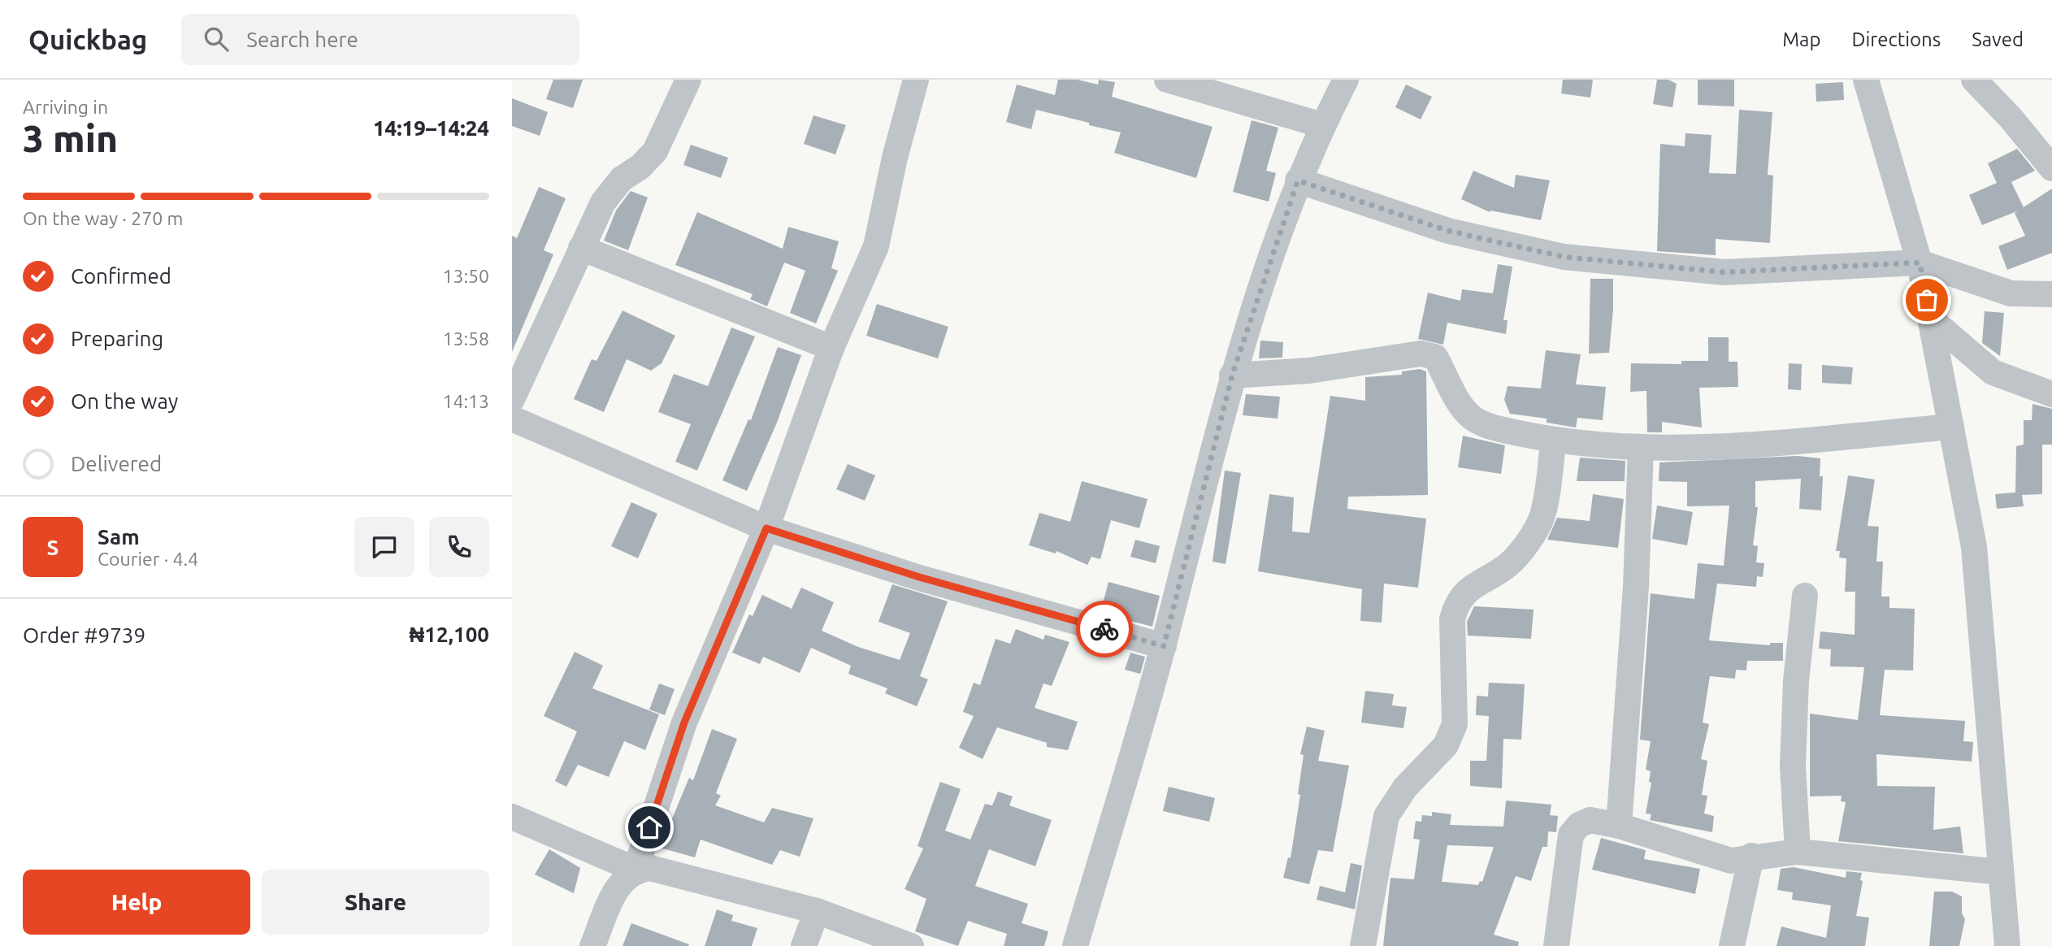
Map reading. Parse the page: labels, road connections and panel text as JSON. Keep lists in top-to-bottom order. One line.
{"page":{"header":"Quickbag","search":"Search here","nav":["Map","Directions","Saved"],"heading":["3 min","Arriving in","14:19–14:24"],"panel":["Sam","Courier · 4.4","Order #9739","₦12,100"],"bar":"On the way · 270 m","list":[["Confirmed","13:50"],["Preparing","13:58"],["On the way","14:13"],"Delivered"],"round":"S","buttons":["Help","Share"]}}
